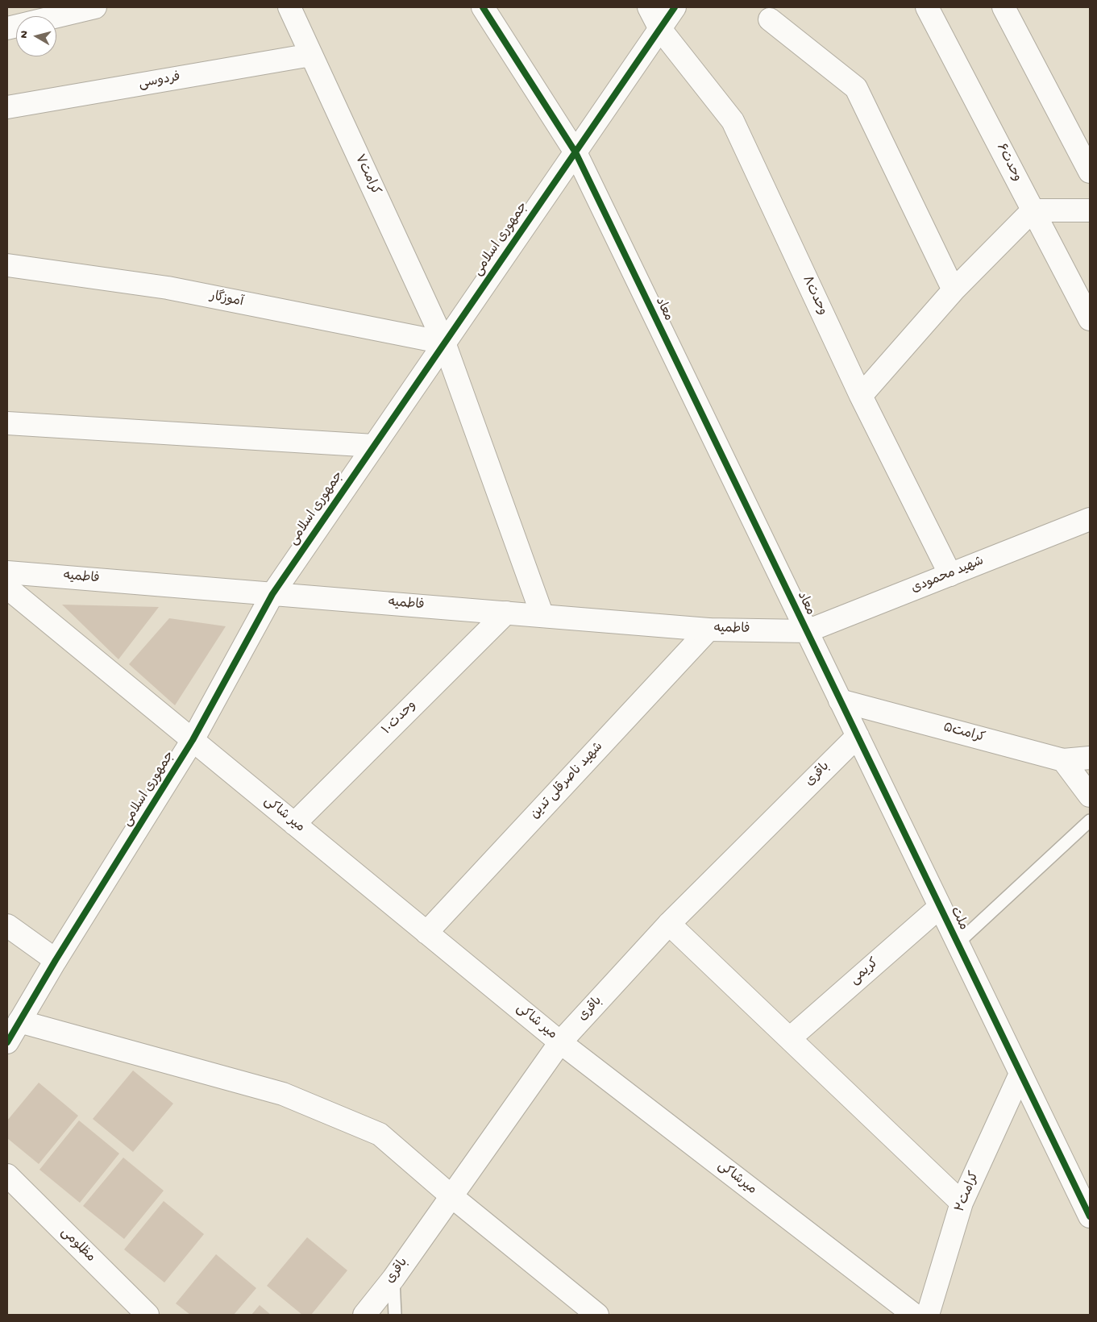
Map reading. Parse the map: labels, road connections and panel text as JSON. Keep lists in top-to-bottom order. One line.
{"streets":{"street":["فردوسی","وحدت۶","کرامت۷","جمهوری اسلامی","وحدت۸","آموزگار","معاد","شهید محمودی","فاطمیه","وحدت۱۰","کرامت۵","باقری","شهید ناصرقلی تدین","میر شاکی","ملت","کریمی","میرشاکی","کرامت۲","مظلومی"]},"crossings":[["فردوسی","کرامت۷"],["کرامت۷","جمهوری اسلامی"],["کرامت۷","آموزگار"],["کرامت۷","فاطمیه"],["جمهوری اسلامی","وحدت۸"],["جمهوری اسلامی","آموزگار"],["جمهوری اسلامی","معاد"],["جمهوری اسلامی","فاطمیه"],["جمهوری اسلامی","میر شاکی"],["وحدت۸","شهید محمودی"],["معاد","شهید محمودی"],["معاد","فاطمیه"],["معاد","ملت"],["شهید محمودی","فاطمیه"],["شهید محمودی","ملت"],["فاطمیه","وحدت۱۰"],["فاطمیه","شهید ناصرقلی تدین"],["فاطمیه","ملت"],["وحدت۱۰","میر شاکی"],["کرامت۵","ملت"],["باقری","میر شاکی"],["باقری","ملت"],["باقری","میرشاکی"],["شهید ناصرقلی تدین","میر شاکی"],["میر شاکی","میرشاکی"],["ملت","کریمی"],["ملت","کرامت۲"]],"north":"left"}
